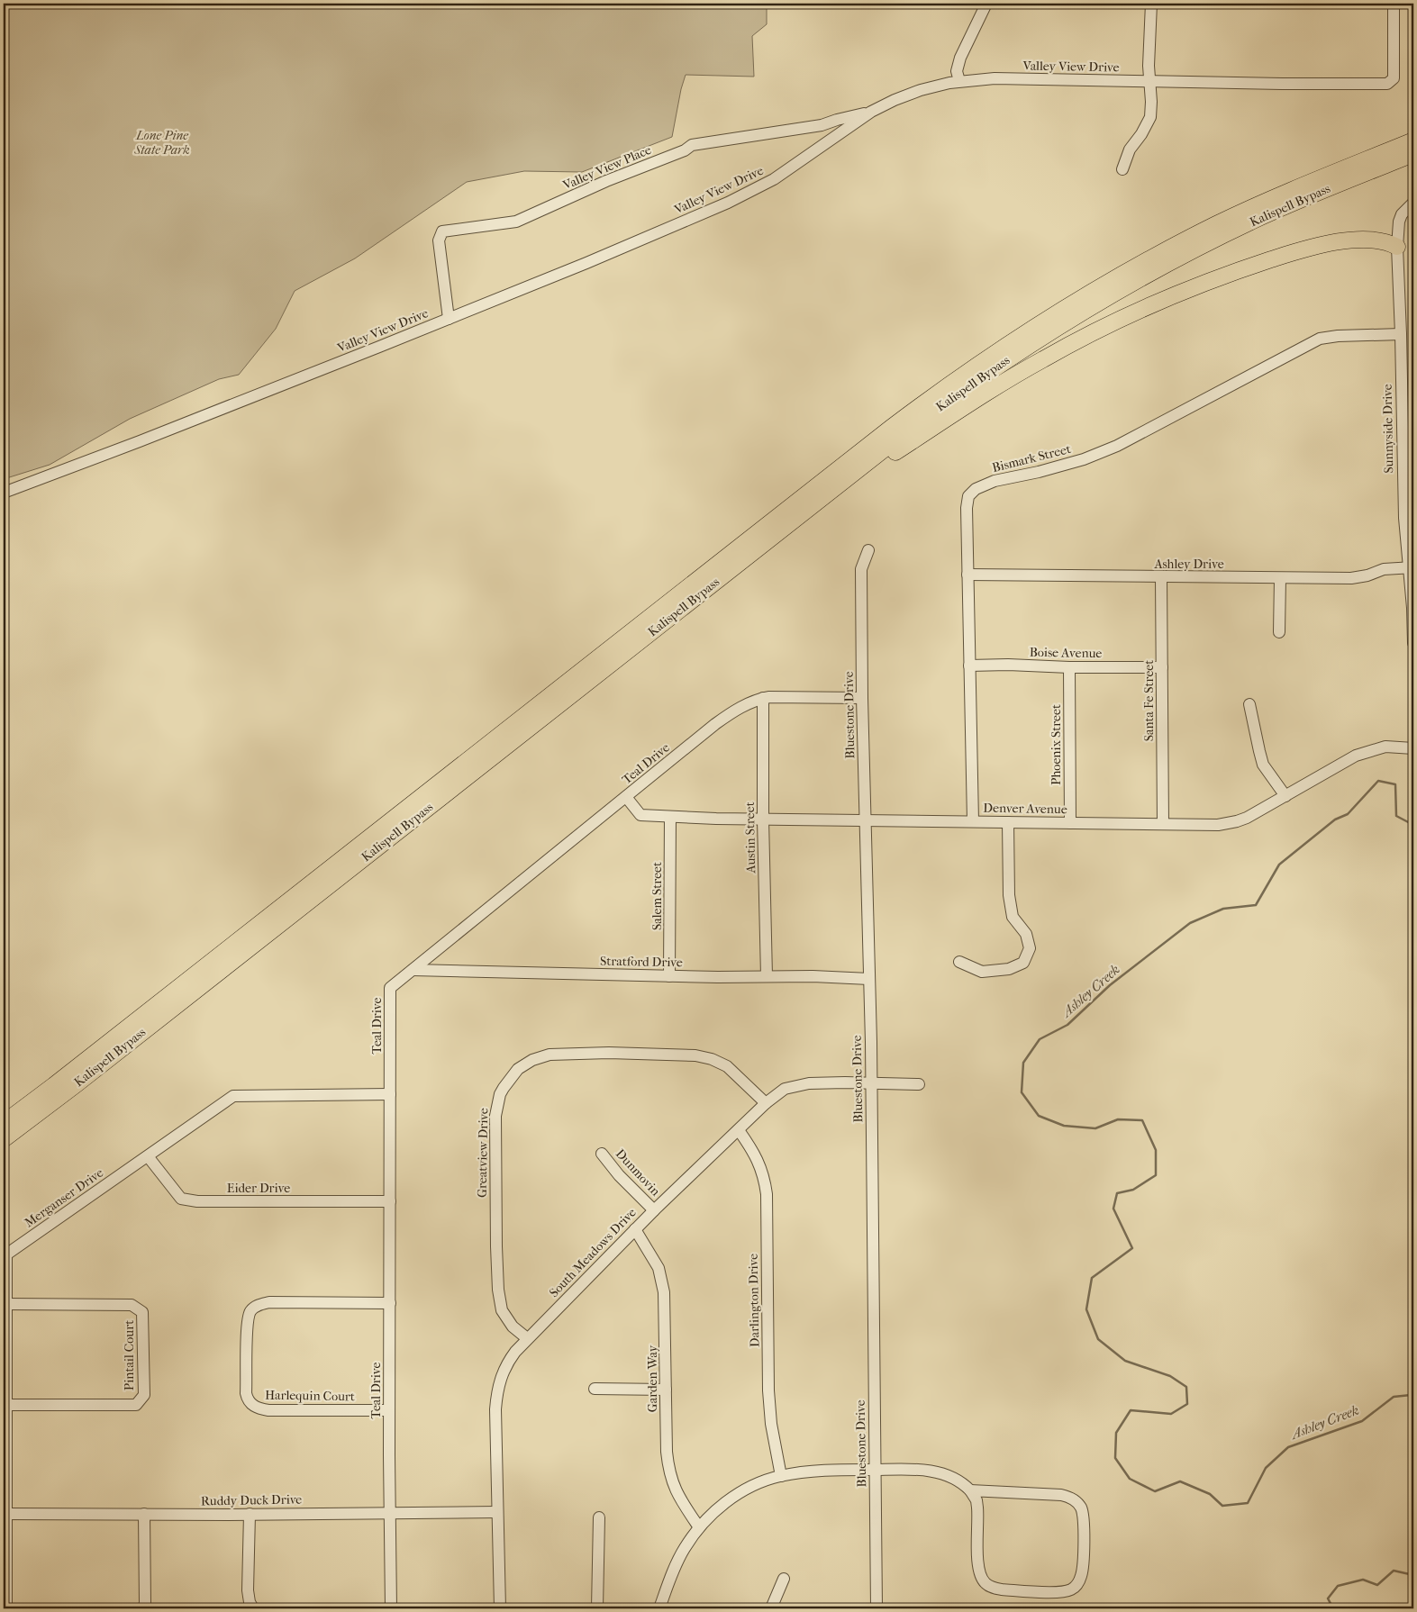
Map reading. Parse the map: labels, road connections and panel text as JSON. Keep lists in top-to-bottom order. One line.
{"streets":{"highway":["Kalispell Bypass"],"street":["Valley View Drive","Valley View Place","Sunnyside Drive","Bismark Street","Ashley Drive","Boise Avenue","Santa Fe Street","Bluestone Drive","Phoenix Street","Teal Drive","Denver Avenue","Austin Street","Salem Street","Stratford Drive","Greatview Drive","Dunmovin","Eider Drive","Merganser Drive","South Meadows Drive","Darlington Drive","Pintail Court","Garden Way","Harlequin Court","Ruddy Duck Drive"]},"crossings":[["Valley View Drive","Valley View Place"],["Sunnyside Drive","Bismark Street"],["Sunnyside Drive","Ashley Drive"],["Bismark Street","Ashley Drive"],["Bismark Street","Boise Avenue"],["Bismark Street","Denver Avenue"],["Ashley Drive","Santa Fe Street"],["Boise Avenue","Santa Fe Street"],["Boise Avenue","Phoenix Street"],["Santa Fe Street","Denver Avenue"],["Bluestone Drive","Teal Drive"],["Bluestone Drive","Denver Avenue"],["Bluestone Drive","Stratford Drive"],["Bluestone Drive","South Meadows Drive"],["Phoenix Street","Denver Avenue"],["Teal Drive","Denver Avenue"],["Teal Drive","Austin Street"],["Teal Drive","Stratford Drive"],["Teal Drive","Eider Drive"],["Teal Drive","Merganser Drive"],["Teal Drive","Harlequin Court"],["Teal Drive","Ruddy Duck Drive"],["Denver Avenue","Austin Street"],["Denver Avenue","Salem Street"],["Austin Street","Stratford Drive"],["Salem Street","Stratford Drive"],["Greatview Drive","South Meadows Drive"],["Dunmovin","South Meadows Drive"],["Eider Drive","Merganser Drive"],["Merganser Drive","Pintail Court"],["Merganser Drive","Ruddy Duck Drive"],["South Meadows Drive","Darlington Drive"],["South Meadows Drive","Garden Way"],["South Meadows Drive","Ruddy Duck Drive"]],"water":["Ashley Creek"],"parks":["Lone Pine State Park"]}
